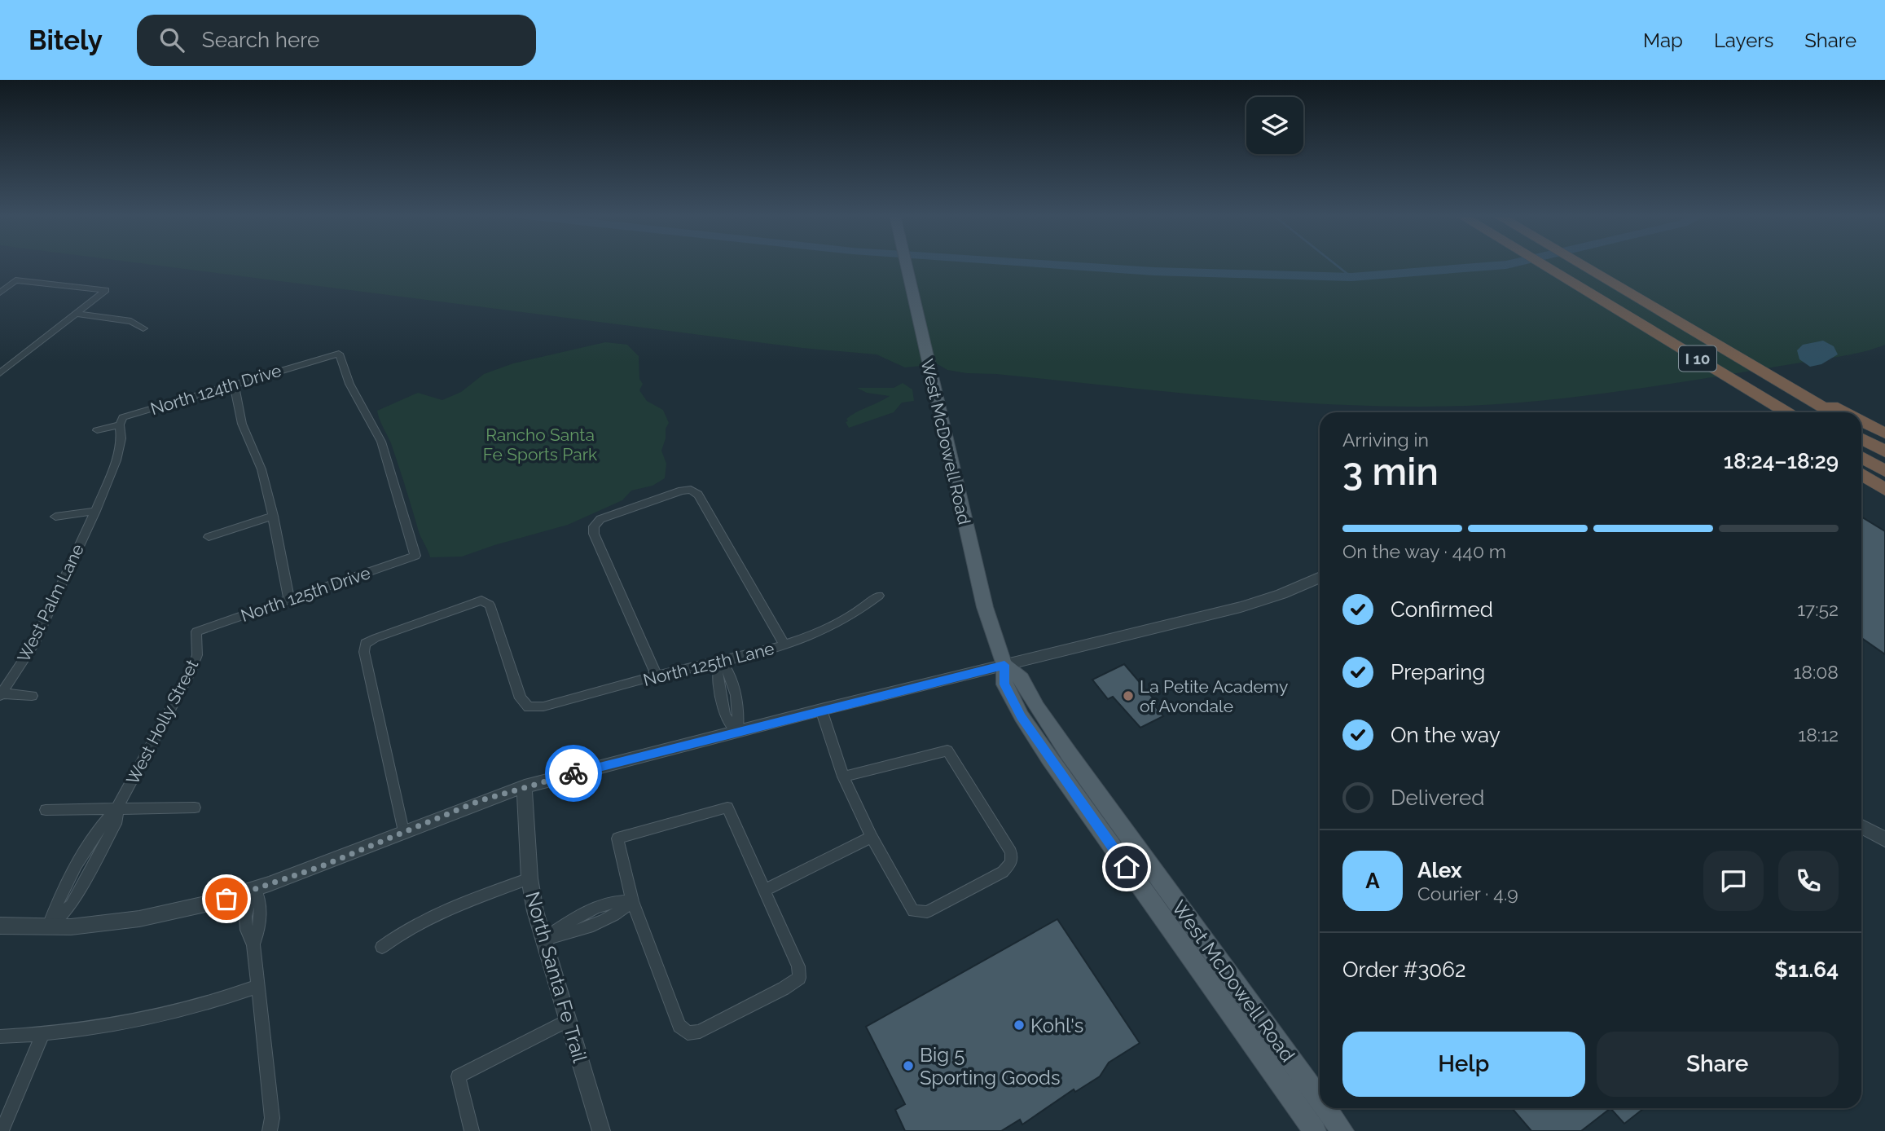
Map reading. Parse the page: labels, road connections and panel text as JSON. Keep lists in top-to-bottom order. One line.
{"streets":{"highway":["I 10"],"main road":["West McDowell Road"],"street":["North 124th Drive","North 125th Drive","West Palm Lane","North 125th Lane","West Holly Street","North Santa Fe Trail"]},"crossings":[["North 124th Drive","North 125th Drive"],["North 124th Drive","West Palm Lane"],["North 125th Drive","West Holly Street"]],"parks":["Rancho Santa Fe Sports Park"],"places":["La Petite Academy of Avondale","Kohl's","Big 5 Sporting Goods"],"page":{"header":"Bitely","search":"Search here","nav":["Map","Layers","Share"],"heading":["3 min","Arriving in","18:24–18:29"],"panel":["Alex","Courier · 4.9","Order #3062","$11.64"],"bar":"On the way · 440 m","list":[["Confirmed","17:52"],["Preparing","18:08"],["On the way","18:12"],"Delivered"],"round":"A","buttons":["Help","Share"]}}
